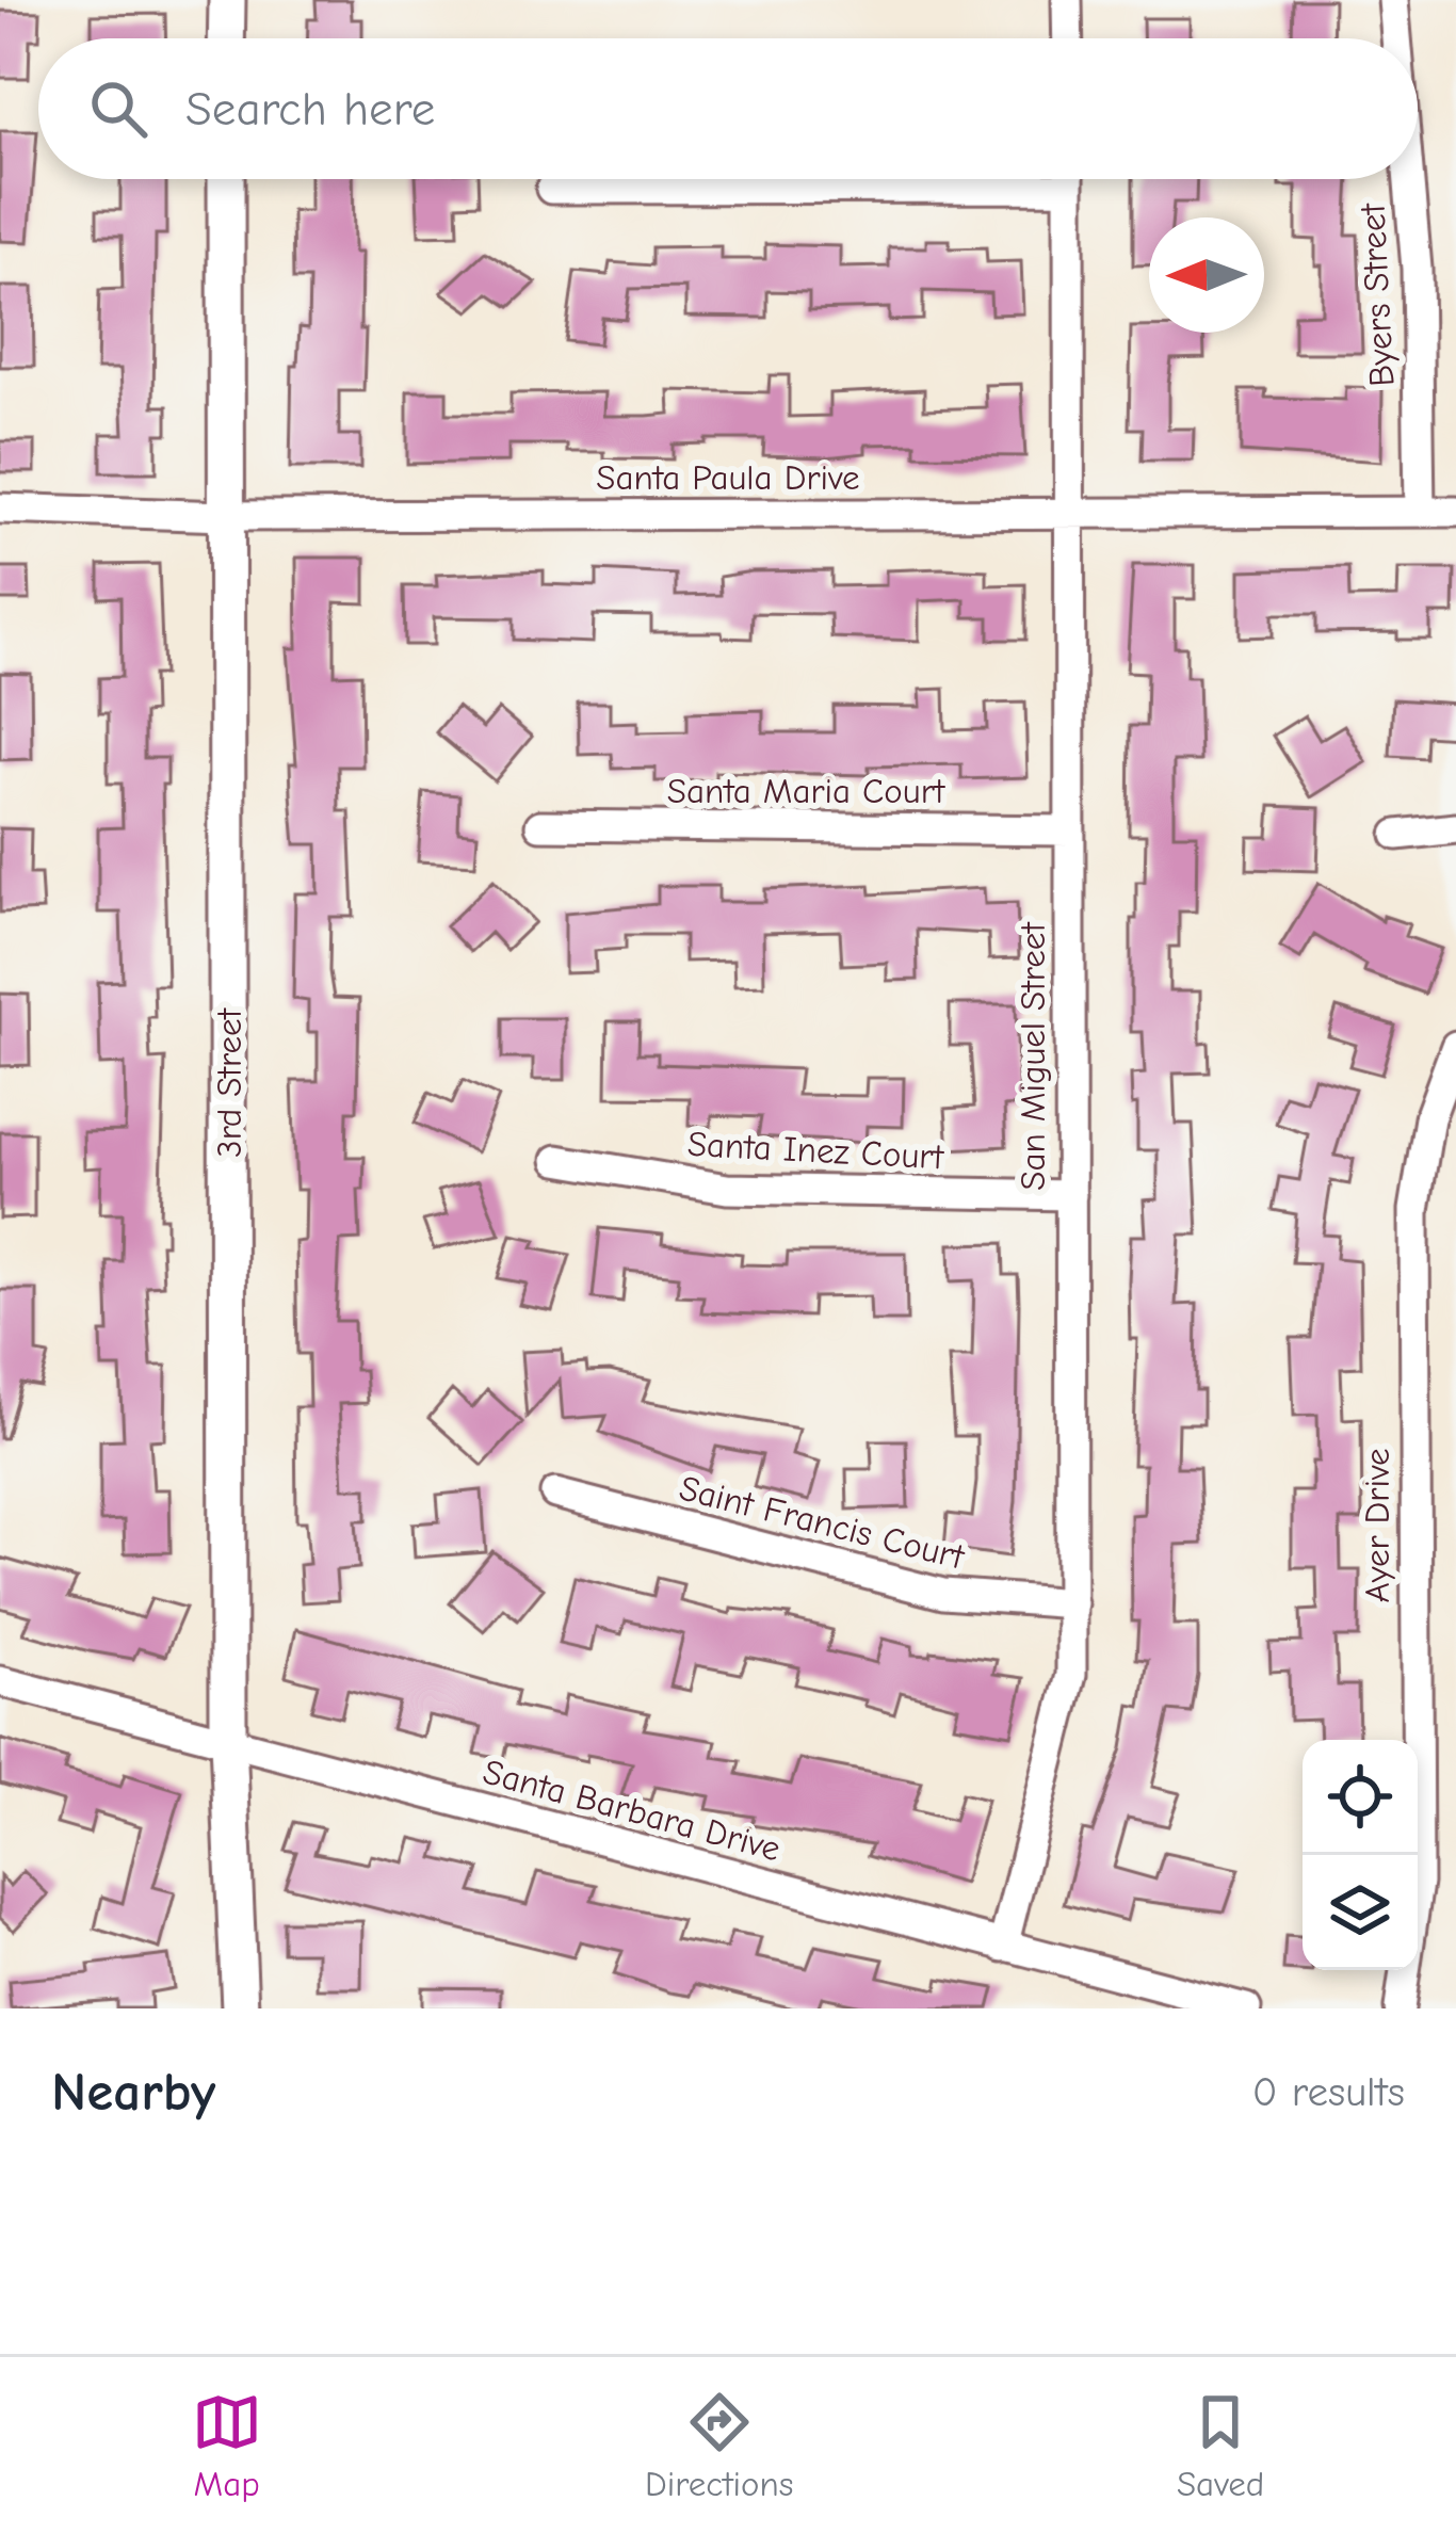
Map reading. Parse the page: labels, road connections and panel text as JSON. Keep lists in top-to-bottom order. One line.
{"streets":{"street":["Byers Street","Santa Paula Drive","Santa Maria Court","San Miguel Street","3rd Street","Santa Inez Court","Saint Francis Court","Ayer Drive","Santa Barbara Drive"]},"crossings":[["Byers Street","Santa Paula Drive"],["Santa Paula Drive","San Miguel Street"],["Santa Paula Drive","3rd Street"],["Santa Maria Court","San Miguel Street"],["San Miguel Street","Santa Inez Court"],["San Miguel Street","Saint Francis Court"],["San Miguel Street","Santa Barbara Drive"],["3rd Street","Santa Barbara Drive"]],"north":"left","page":{"search":"Search here","heading":["Nearby","0 results"],"nav":["Map","Directions","Saved"]}}
